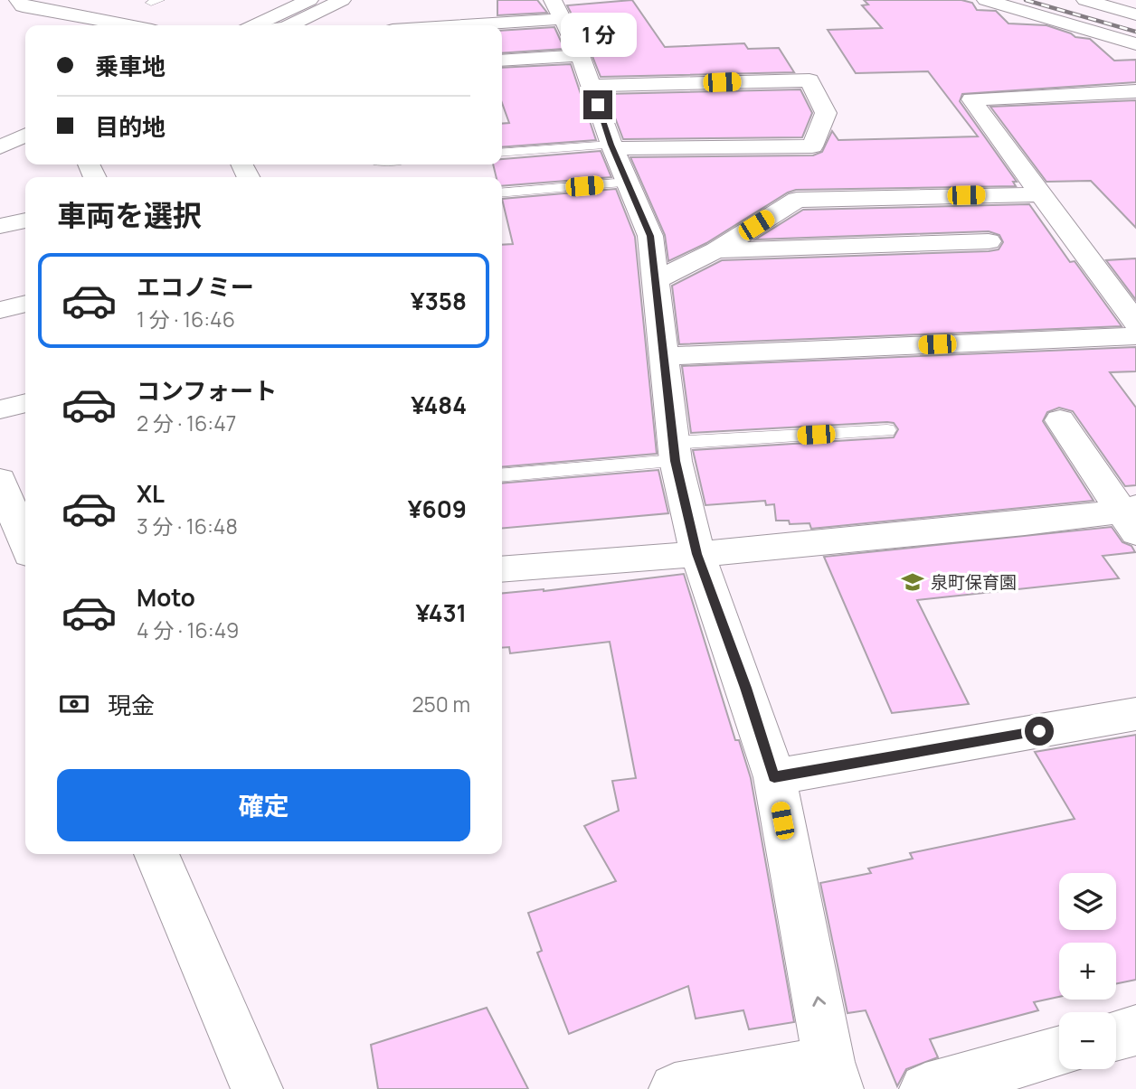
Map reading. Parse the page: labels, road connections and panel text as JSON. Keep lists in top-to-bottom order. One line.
{"places":{"school or university":["泉町保育園"]},"page":{"bubble":"1 分","banner":["乗車地","目的地"],"heading":"車両を選択","list":[{"name":"エコノミー","note":"1 分 · 16:46","value":"¥358"},{"name":"コンフォート","note":"2 分 · 16:47","value":"¥484"},{"name":"XL","note":"3 分 · 16:48","value":"¥609"},{"name":"Moto","note":"4 分 · 16:49","value":"¥431"}],"pay":["現金","250 m"],"buttons":"確定","map_buttons":["+","−"]}}
